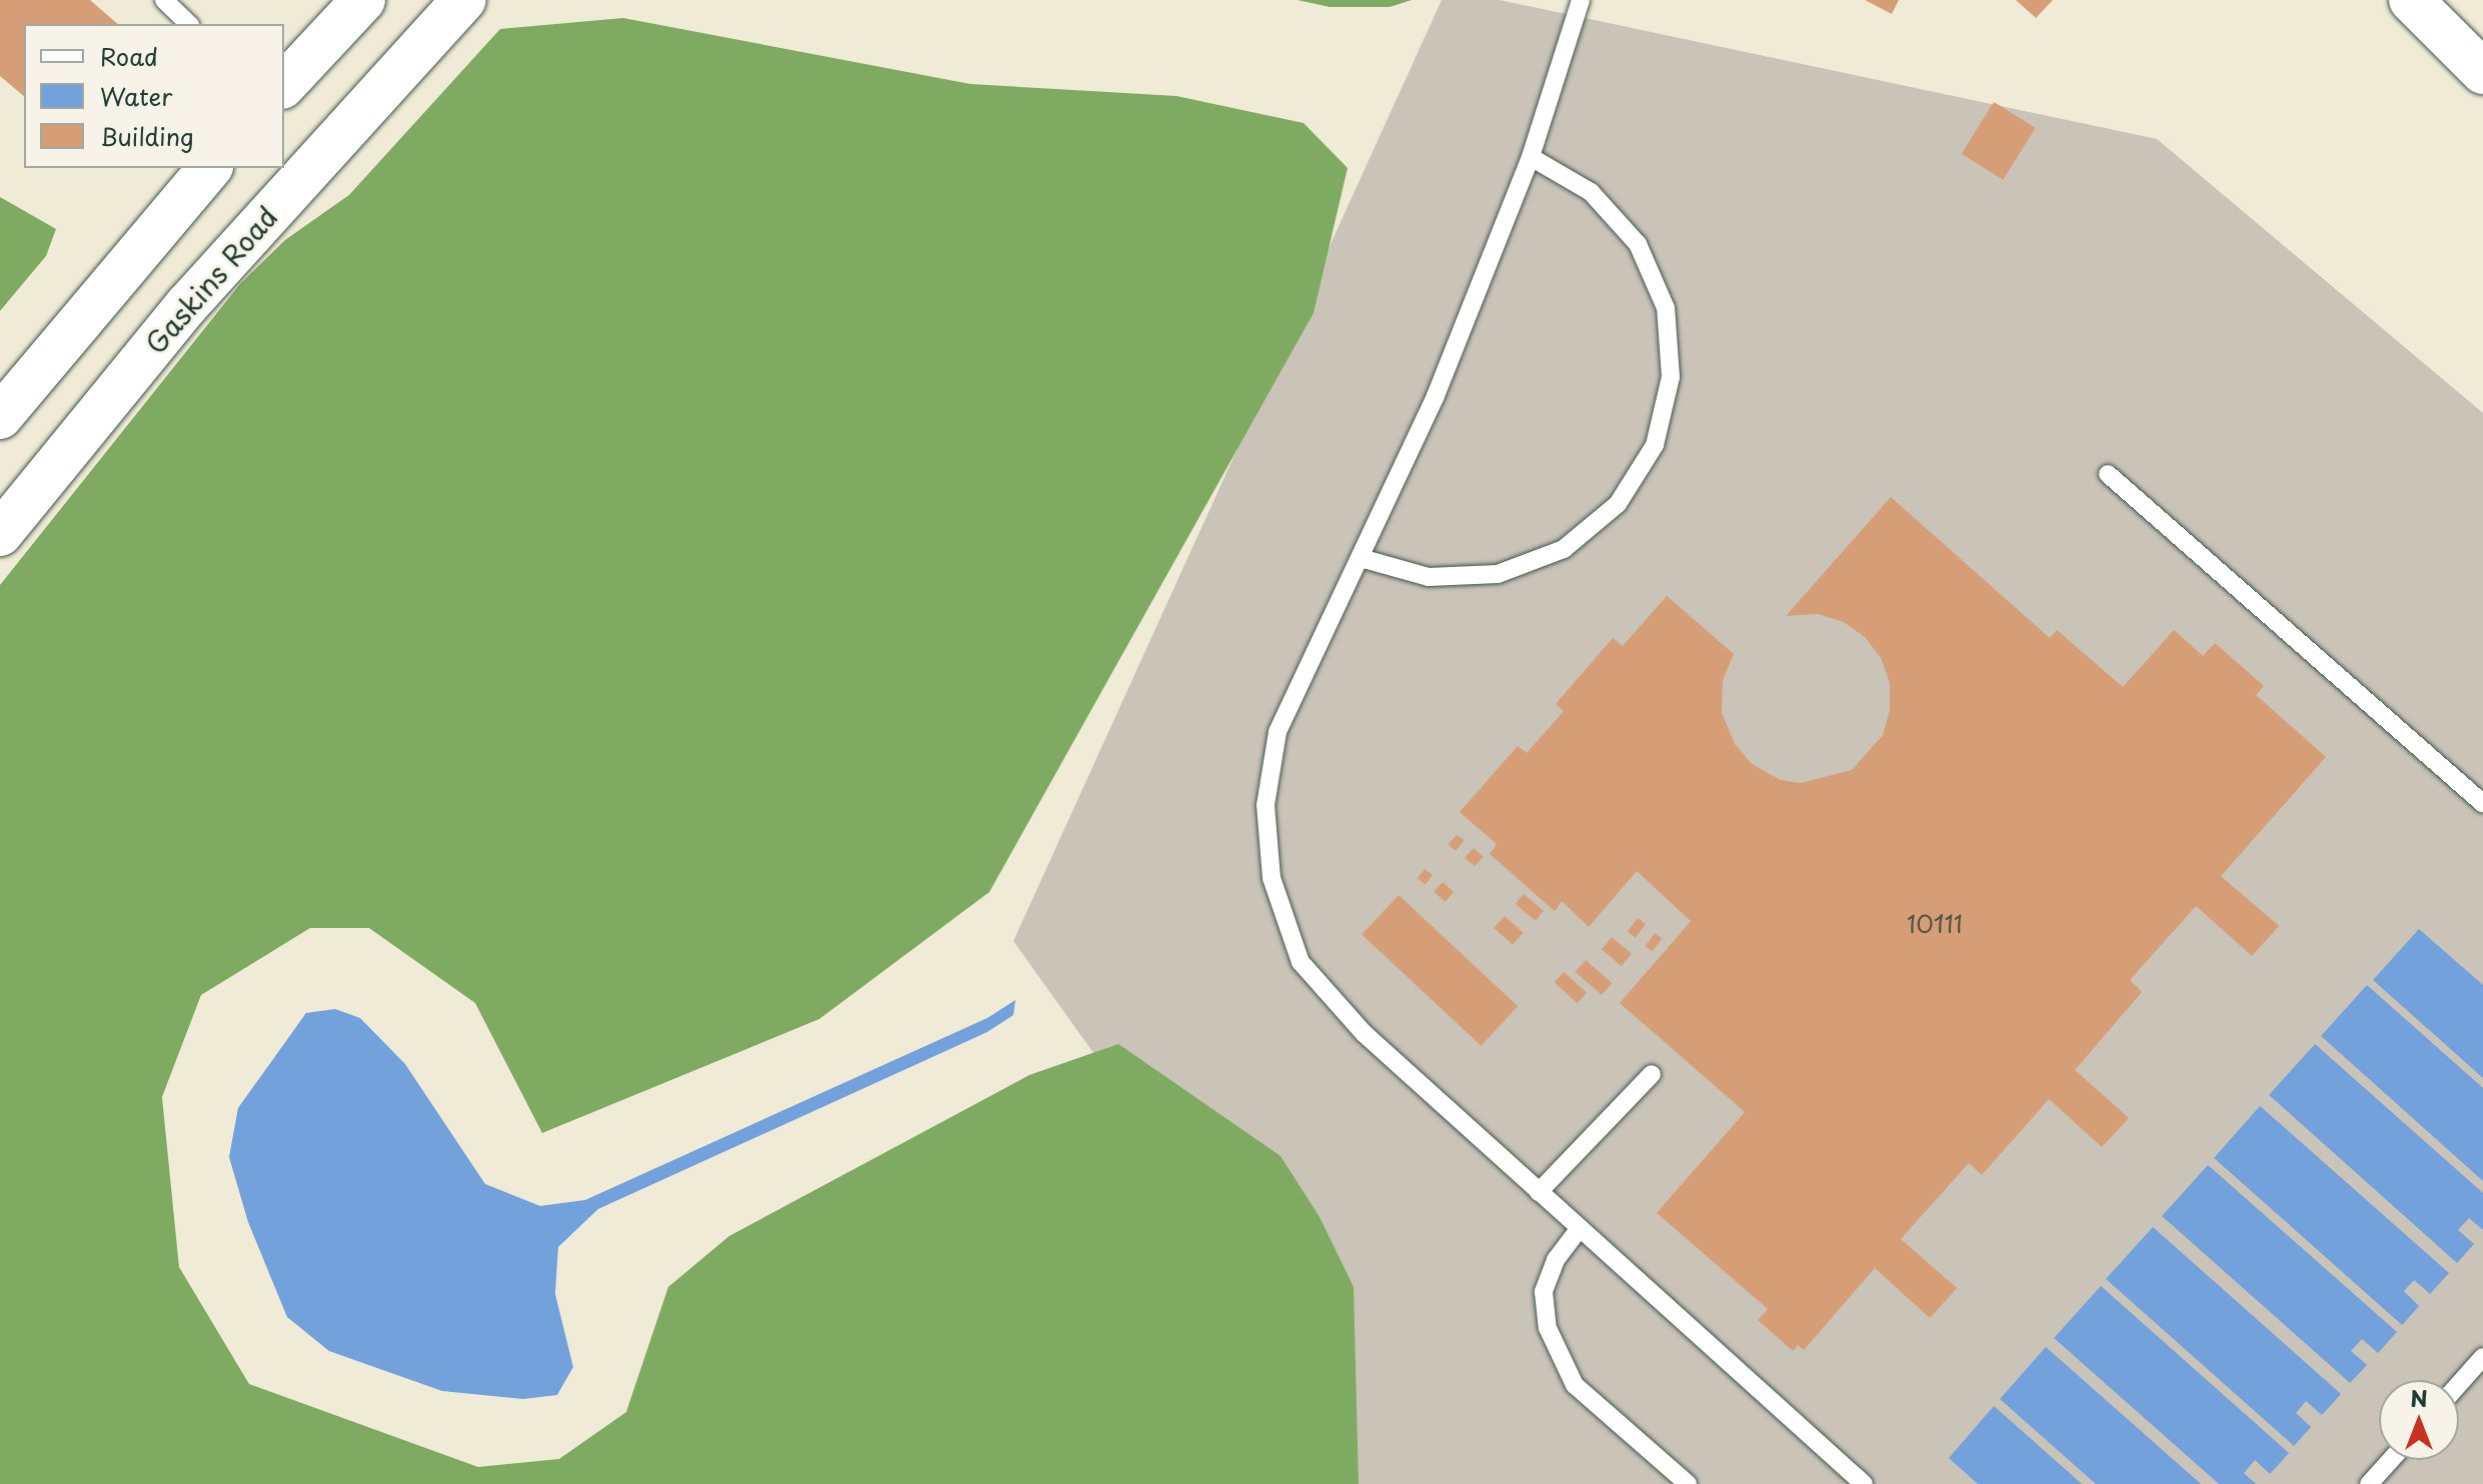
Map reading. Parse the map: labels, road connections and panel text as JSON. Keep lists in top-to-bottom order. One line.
{"streets":{"main road":["Gaskins Road"]},"house_numbers":["10111"],"legend":["Road","Water","Building"],"north":"top"}
